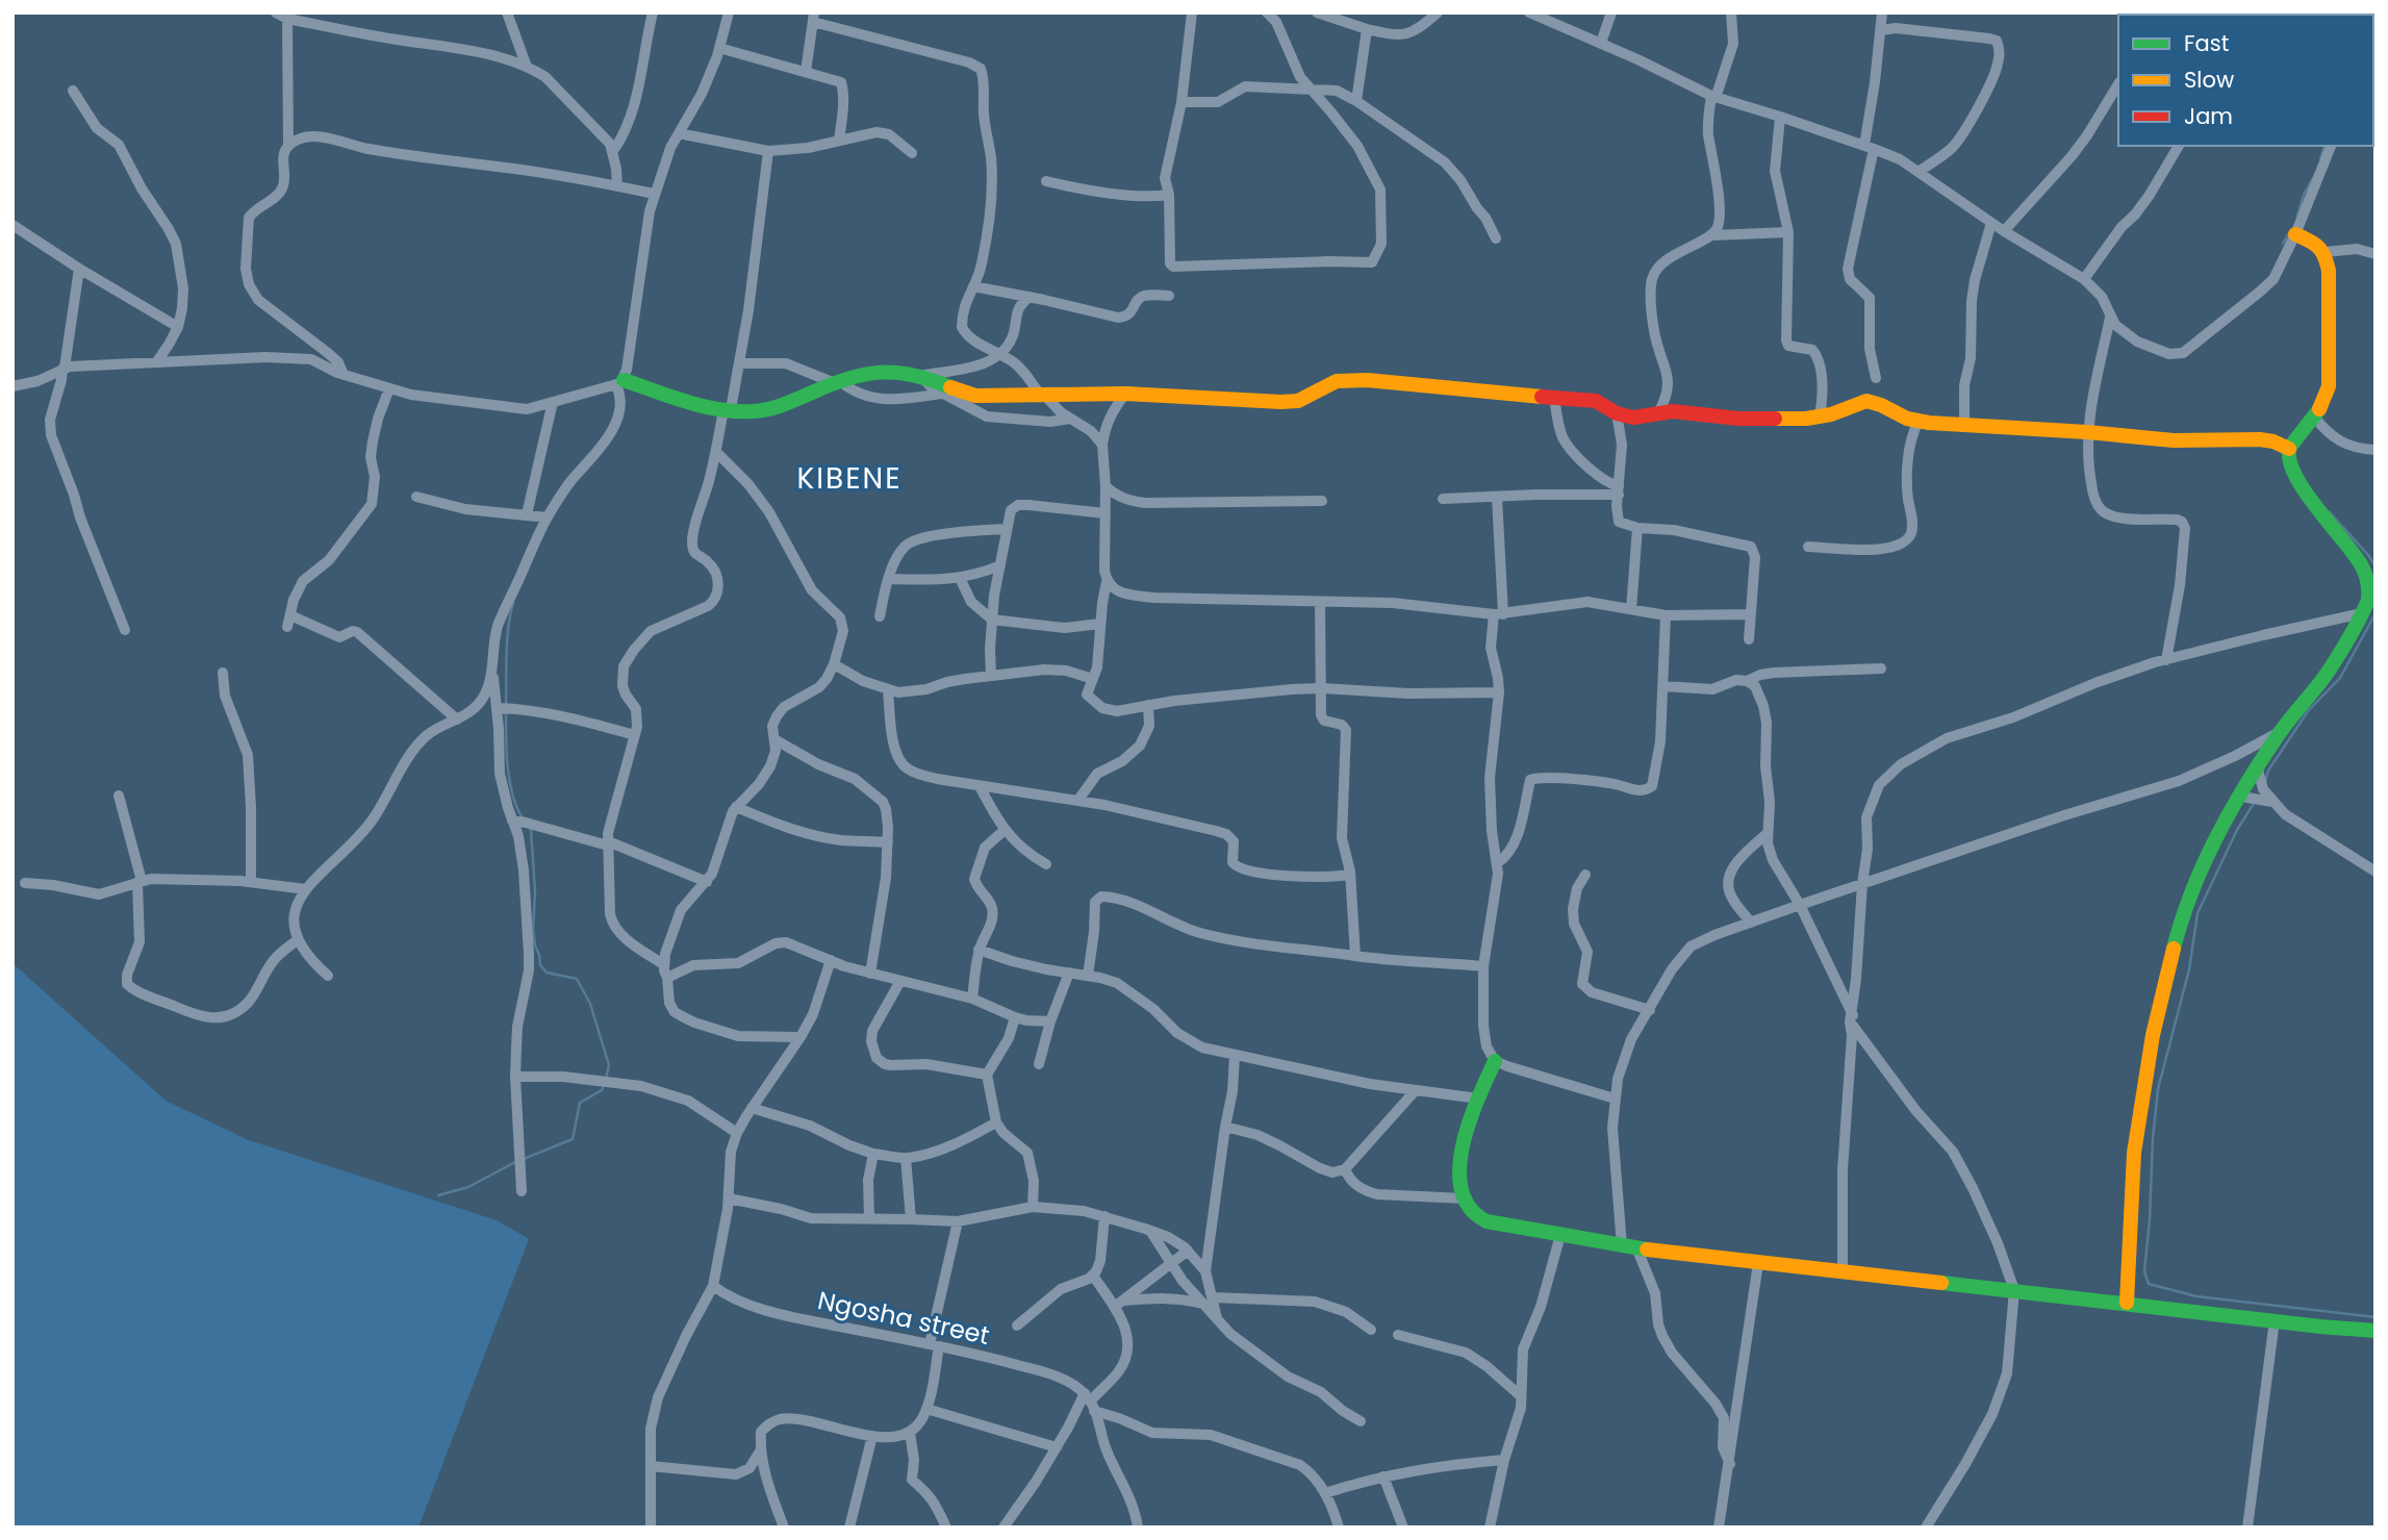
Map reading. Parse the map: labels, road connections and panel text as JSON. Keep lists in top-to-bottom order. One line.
{"streets":{"street":["Ngosha street"]},"districts":["KIBENE"],"legend":["Fast","Slow","Jam"]}
